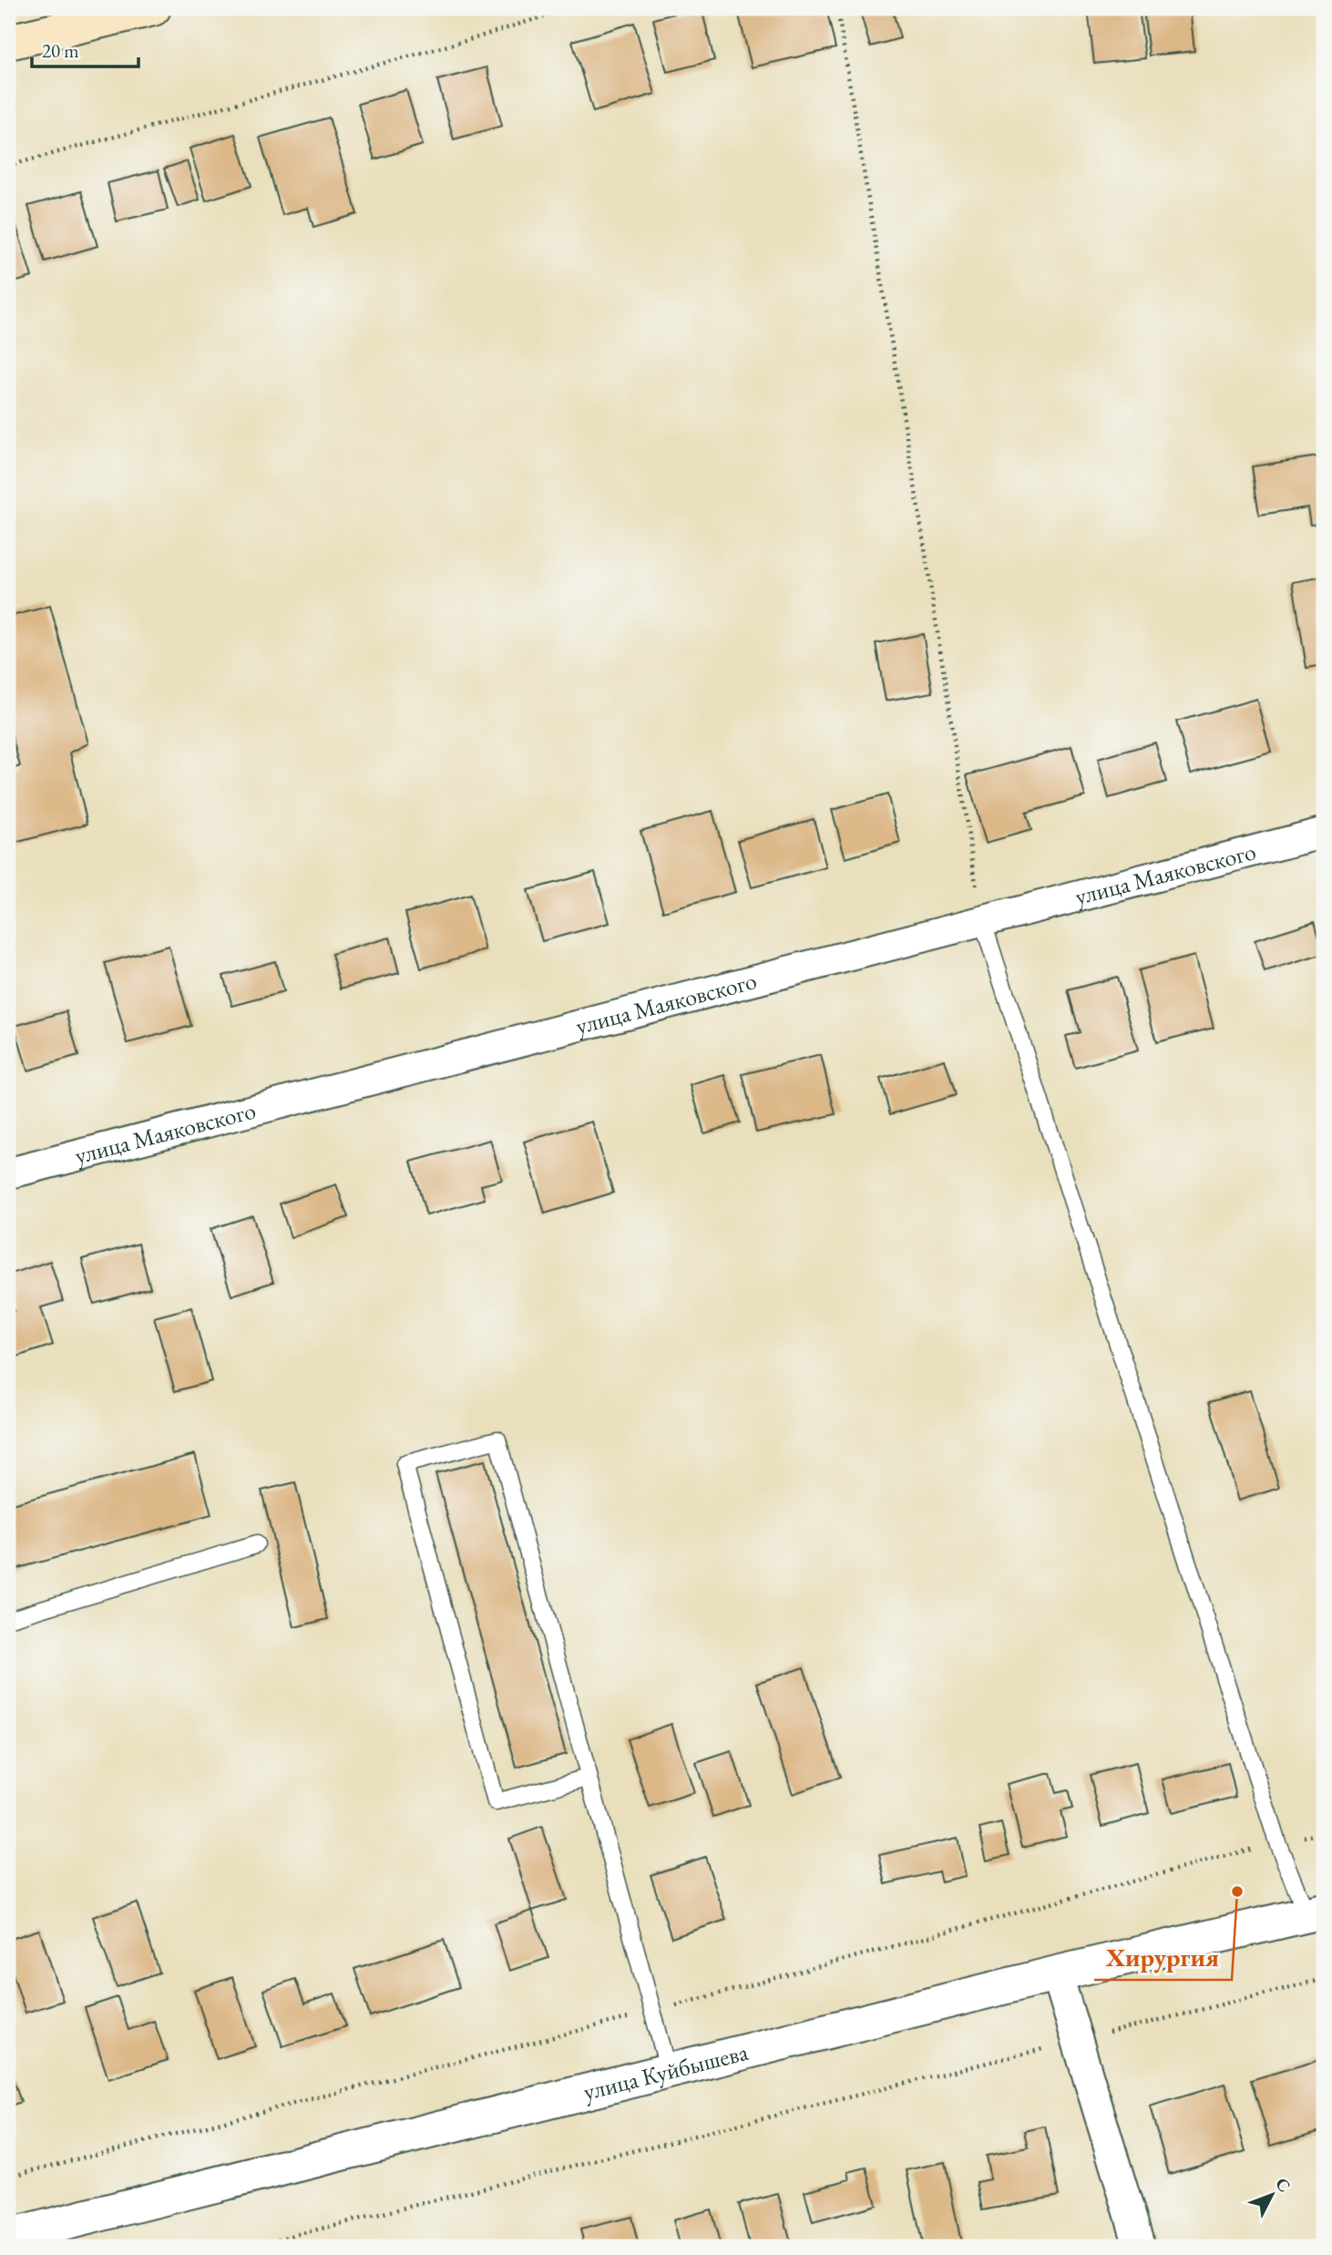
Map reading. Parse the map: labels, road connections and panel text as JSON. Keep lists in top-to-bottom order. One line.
{"streets":{"street":["улица Маяковского","улица Куйбышева"]},"places":["Хирургия"],"scale_bar":"20 m","north":"top right"}
